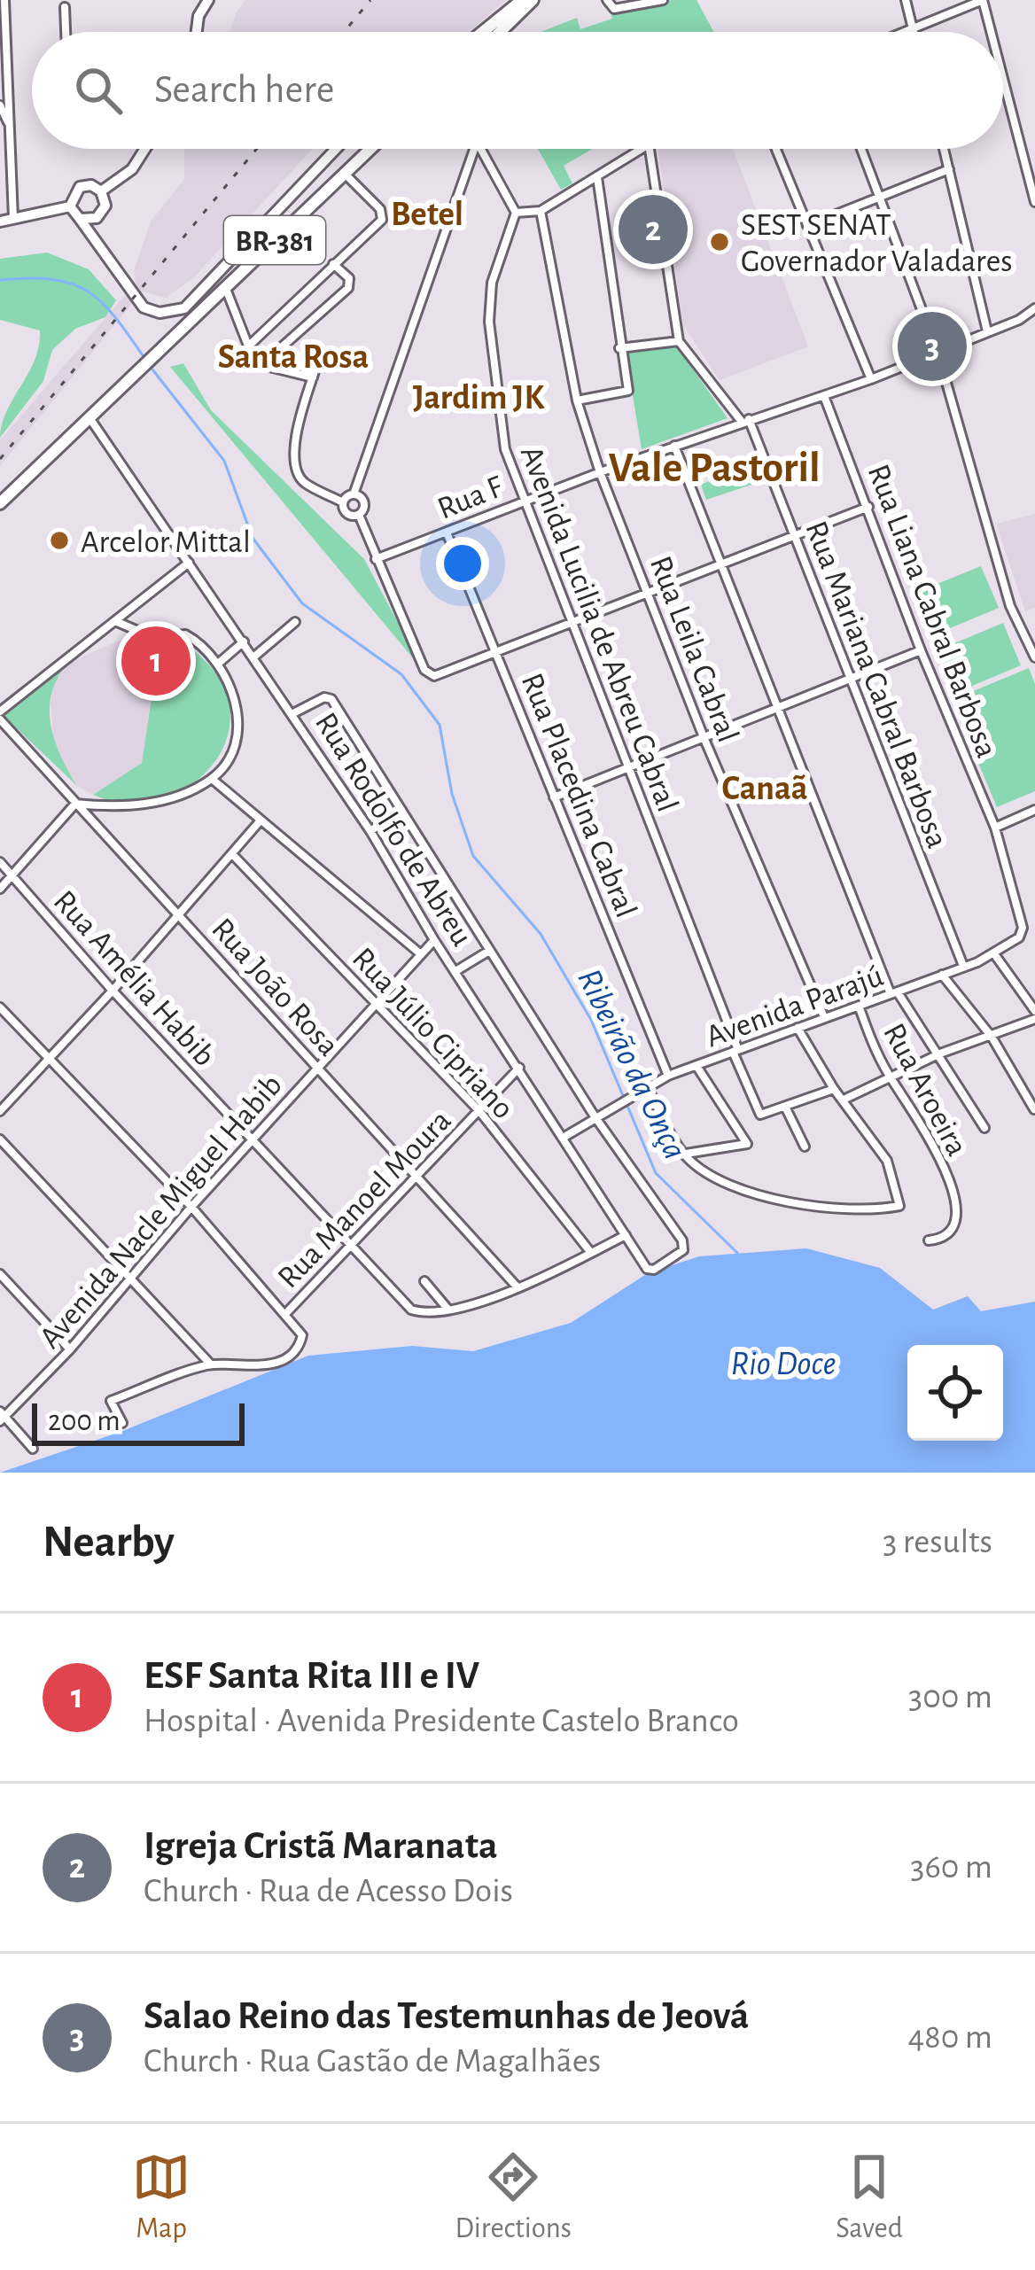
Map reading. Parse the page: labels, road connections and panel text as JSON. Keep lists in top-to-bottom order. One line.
{"streets":{"main road":["BR-381"],"street":["Rua F","Rua Liana Cabral Barbosa","Avenida Lucilia de Abreu Cabral","Rua Leila Cabral","Rua Mariana Cabral Barbosa","Rua Placedina Cabral","Rua Rodolfo de Abreu","Rua Amélia Habib","Rua João Rosa","Avenida Parajú","Rua Júlio Cipriano","Rua Aroeira","Rua Manoel Moura","Avenida Nacle Miguel Habib"]},"crossings":[["BR-381","Rua Rodolfo de Abreu"],["Rua F","Rua Liana Cabral Barbosa"],["Rua F","Avenida Lucilia de Abreu Cabral"],["Rua F","Rua Leila Cabral"],["Rua F","Rua Mariana Cabral Barbosa"],["Rua F","Rua Placedina Cabral"],["Rua Liana Cabral Barbosa","Avenida Parajú"],["Avenida Lucilia de Abreu Cabral","Avenida Parajú"],["Rua Leila Cabral","Avenida Parajú"],["Rua Mariana Cabral Barbosa","Avenida Parajú"],["Rua Placedina Cabral","Avenida Parajú"],["Rua Rodolfo de Abreu","Avenida Parajú"],["Rua Rodolfo de Abreu","Rua Manoel Moura"],["Rua Rodolfo de Abreu","Avenida Nacle Miguel Habib"],["Rua Amélia Habib","Rua Manoel Moura"],["Rua Amélia Habib","Avenida Nacle Miguel Habib"],["Rua João Rosa","Rua Manoel Moura"],["Rua João Rosa","Avenida Nacle Miguel Habib"],["Avenida Parajú","Rua Aroeira"],["Rua Júlio Cipriano","Rua Manoel Moura"],["Rua Júlio Cipriano","Avenida Nacle Miguel Habib"]],"districts":["Betel","Santa Rosa","Jardim JK","Vale Pastoril","Canaã"],"water":["Ribeirão da Onça","Rio Doce"],"places":["SEST SENAT Governador Valadares","Arcelor Mittal"],"scale_bar":"200 m","page":{"search":"Search here","pins":["2","3","1"],"scale":"200 m","heading":["Nearby","3 results"],"list":[{"mark":"1","name":"ESF Santa Rita III e IV","note":"Hospital · Avenida Presidente Castelo Branco","value":"300 m"},{"mark":"2","name":"Igreja Cristã Maranata","note":"Church · Rua de Acesso Dois","value":"360 m"},{"mark":"3","name":"Salao Reino das Testemunhas de Jeová","note":"Church · Rua Gastão de Magalhães","value":"480 m"}],"nav":["Map","Directions","Saved"]}}
